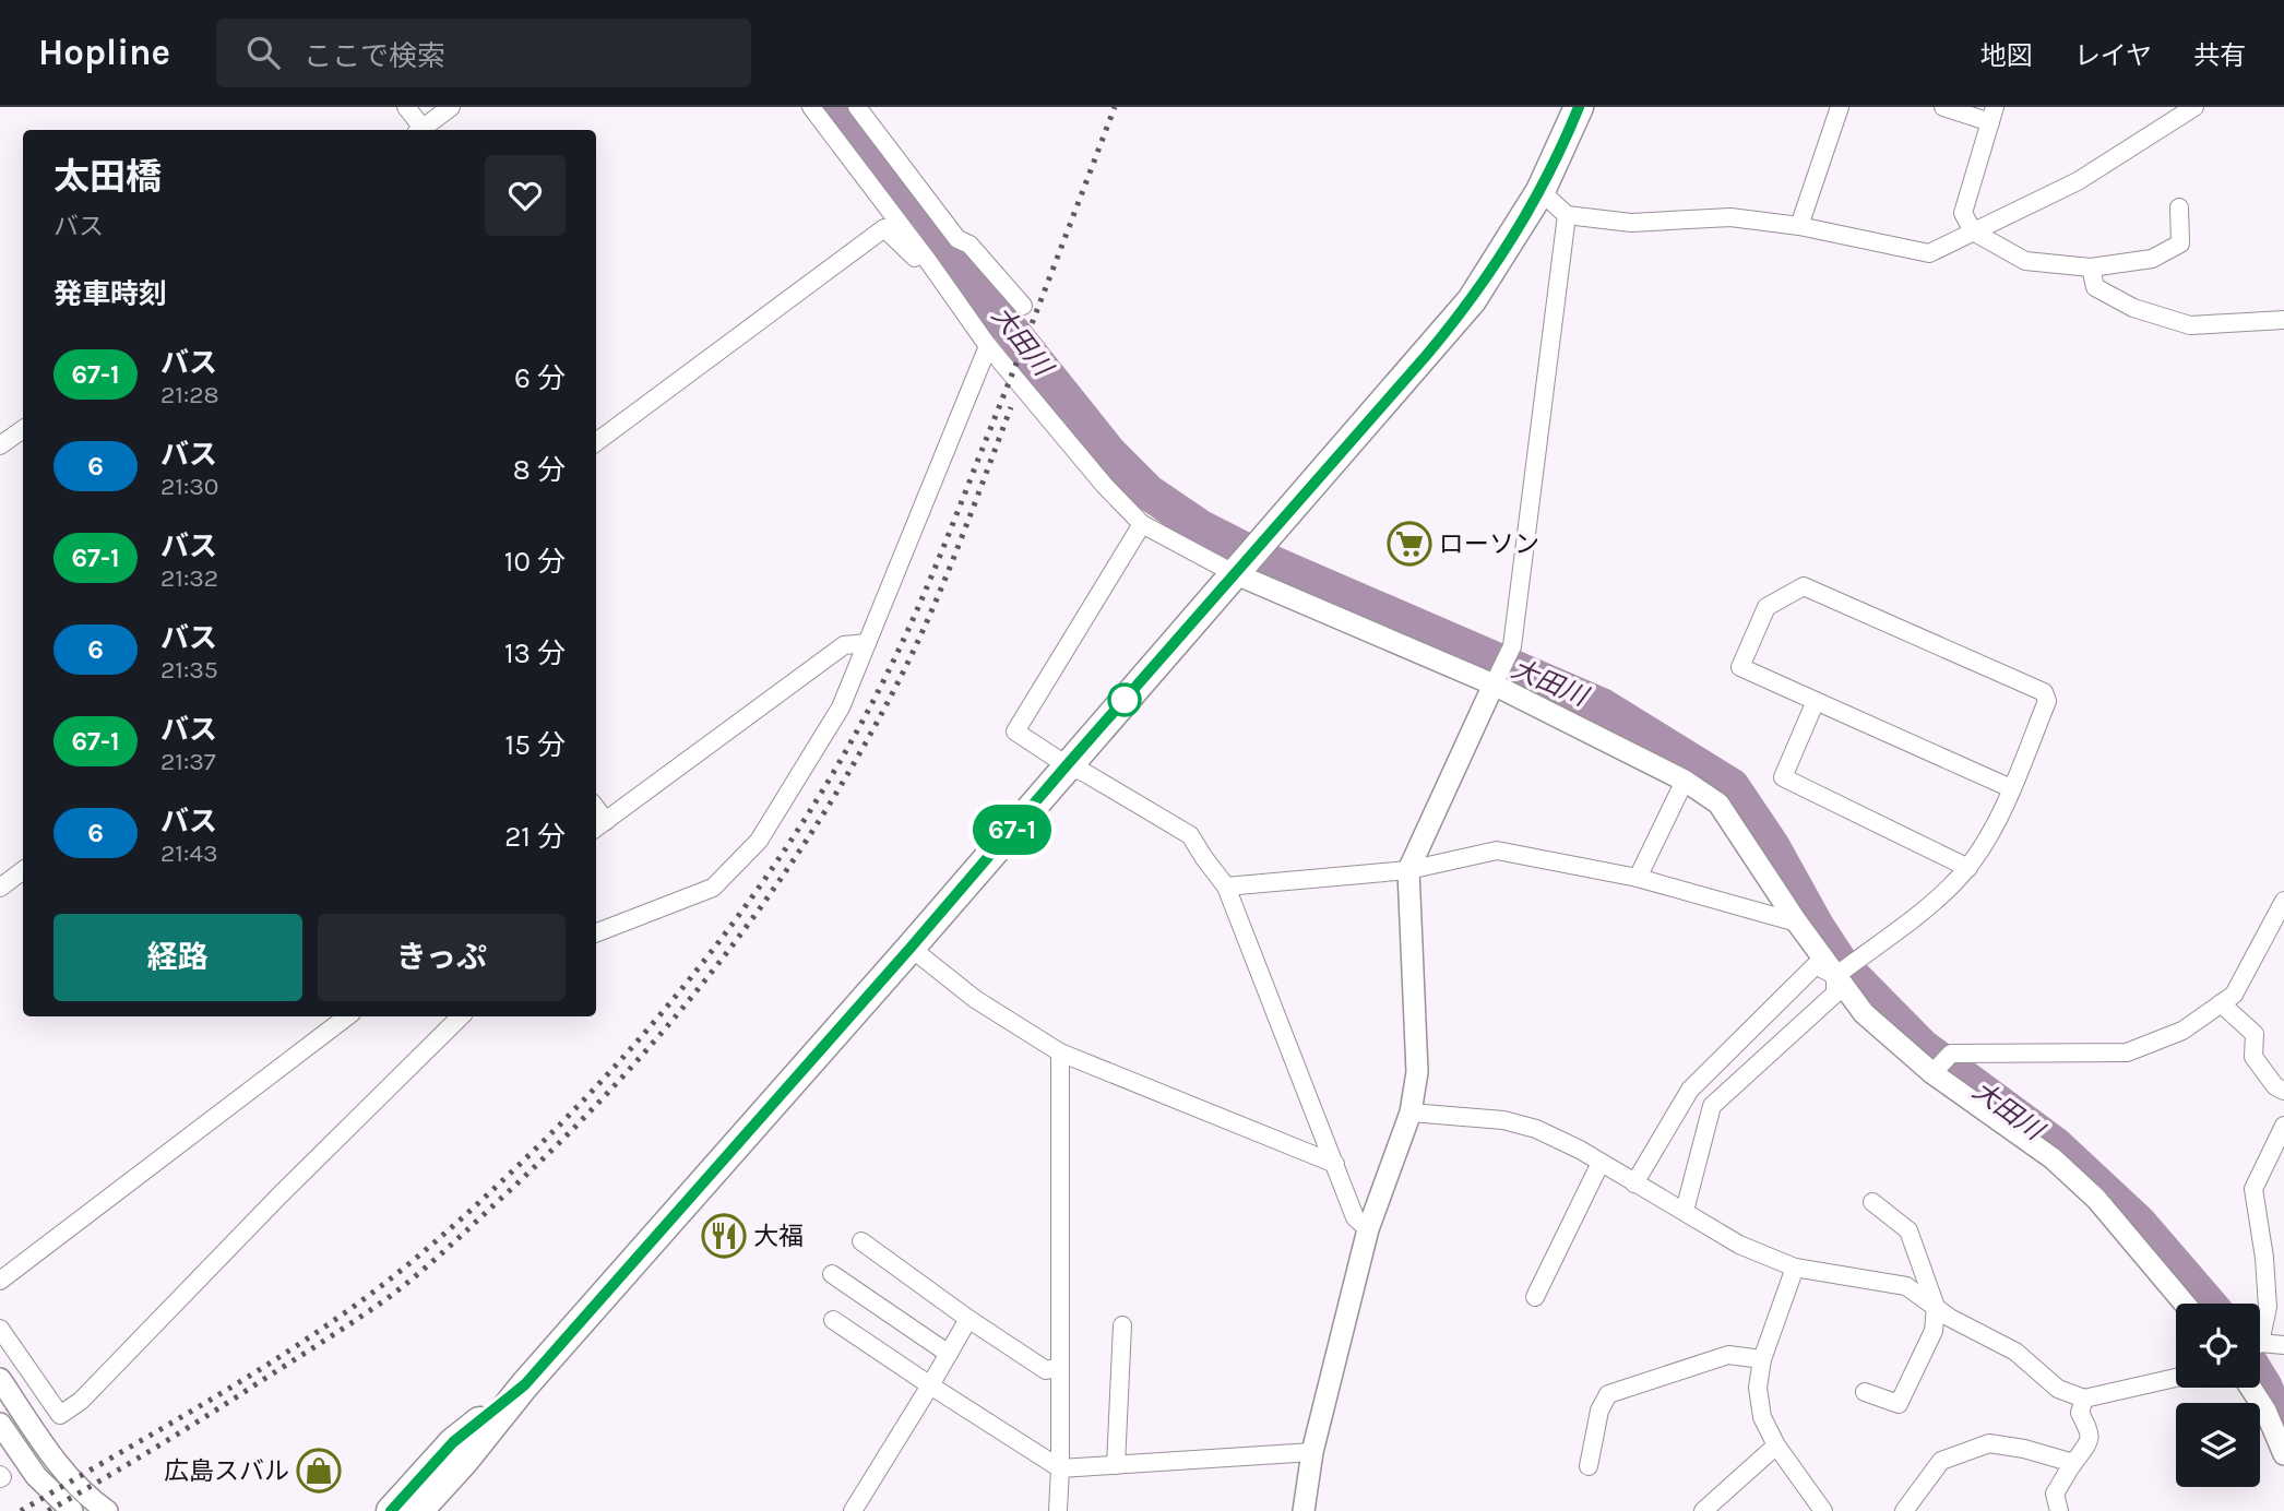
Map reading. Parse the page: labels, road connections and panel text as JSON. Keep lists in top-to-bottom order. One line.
{"water":["大田川"],"places":{"supermarket":["ローソン"],"restaurant":["大福"],"shop":["広島スバル"]},"lines":["bus line 67-1"],"page":{"header":"Hopline","search":"ここで検索","nav":["地図","レイヤ","共有"],"on_map":"67-1","heading":[["太田橋","バス"],"発車時刻"],"list":[{"mark":"67-1","name":"バス","note":"21:28","value":"6 分"},{"mark":"6","name":"バス","note":"21:30","value":"8 分"},{"mark":"67-1","name":"バス","note":"21:32","value":"10 分"},{"mark":"6","name":"バス","note":"21:35","value":"13 分"},{"mark":"67-1","name":"バス","note":"21:37","value":"15 分"},{"mark":"6","name":"バス","note":"21:43","value":"21 分"}],"buttons":["経路","きっぷ"]}}
